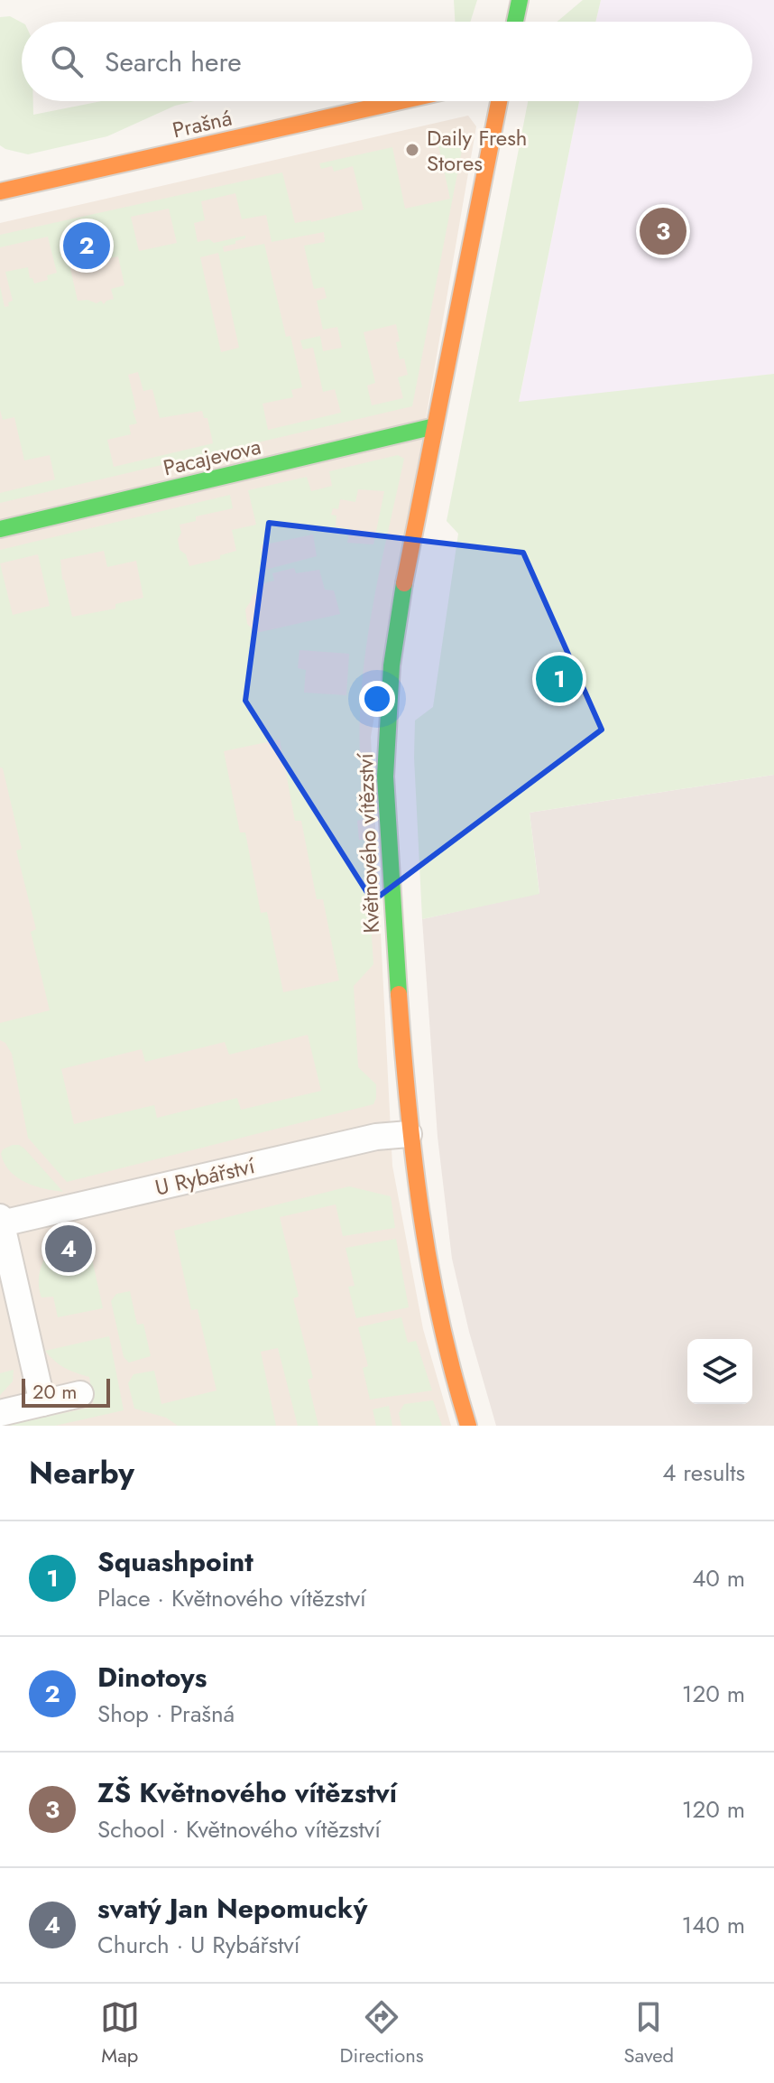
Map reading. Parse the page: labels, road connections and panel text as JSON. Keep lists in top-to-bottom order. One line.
{"streets":{"street":["Prašná","Pacajevova","Květnového vítězství","U Rybářství"]},"crossings":[["Pacajevova","Květnového vítězství"],["Květnového vítězství","U Rybářství"]],"places":["Daily Fresh Stores"],"scale_bar":"20 m","page":{"search":"Search here","pins":["3","2","1","4"],"scale":"20 m","heading":["Nearby","4 results"],"list":[{"mark":"1","name":"Squashpoint","note":"Place · Květnového vítězství","value":"40 m"},{"mark":"2","name":"Dinotoys","note":"Shop · Prašná","value":"120 m"},{"mark":"3","name":"ZŠ Květnového vítězství","note":"School · Květnového vítězství","value":"120 m"},{"mark":"4","name":"svatý Jan Nepomucký","note":"Church · U Rybářství","value":"140 m"}],"nav":["Map","Directions","Saved"]}}
